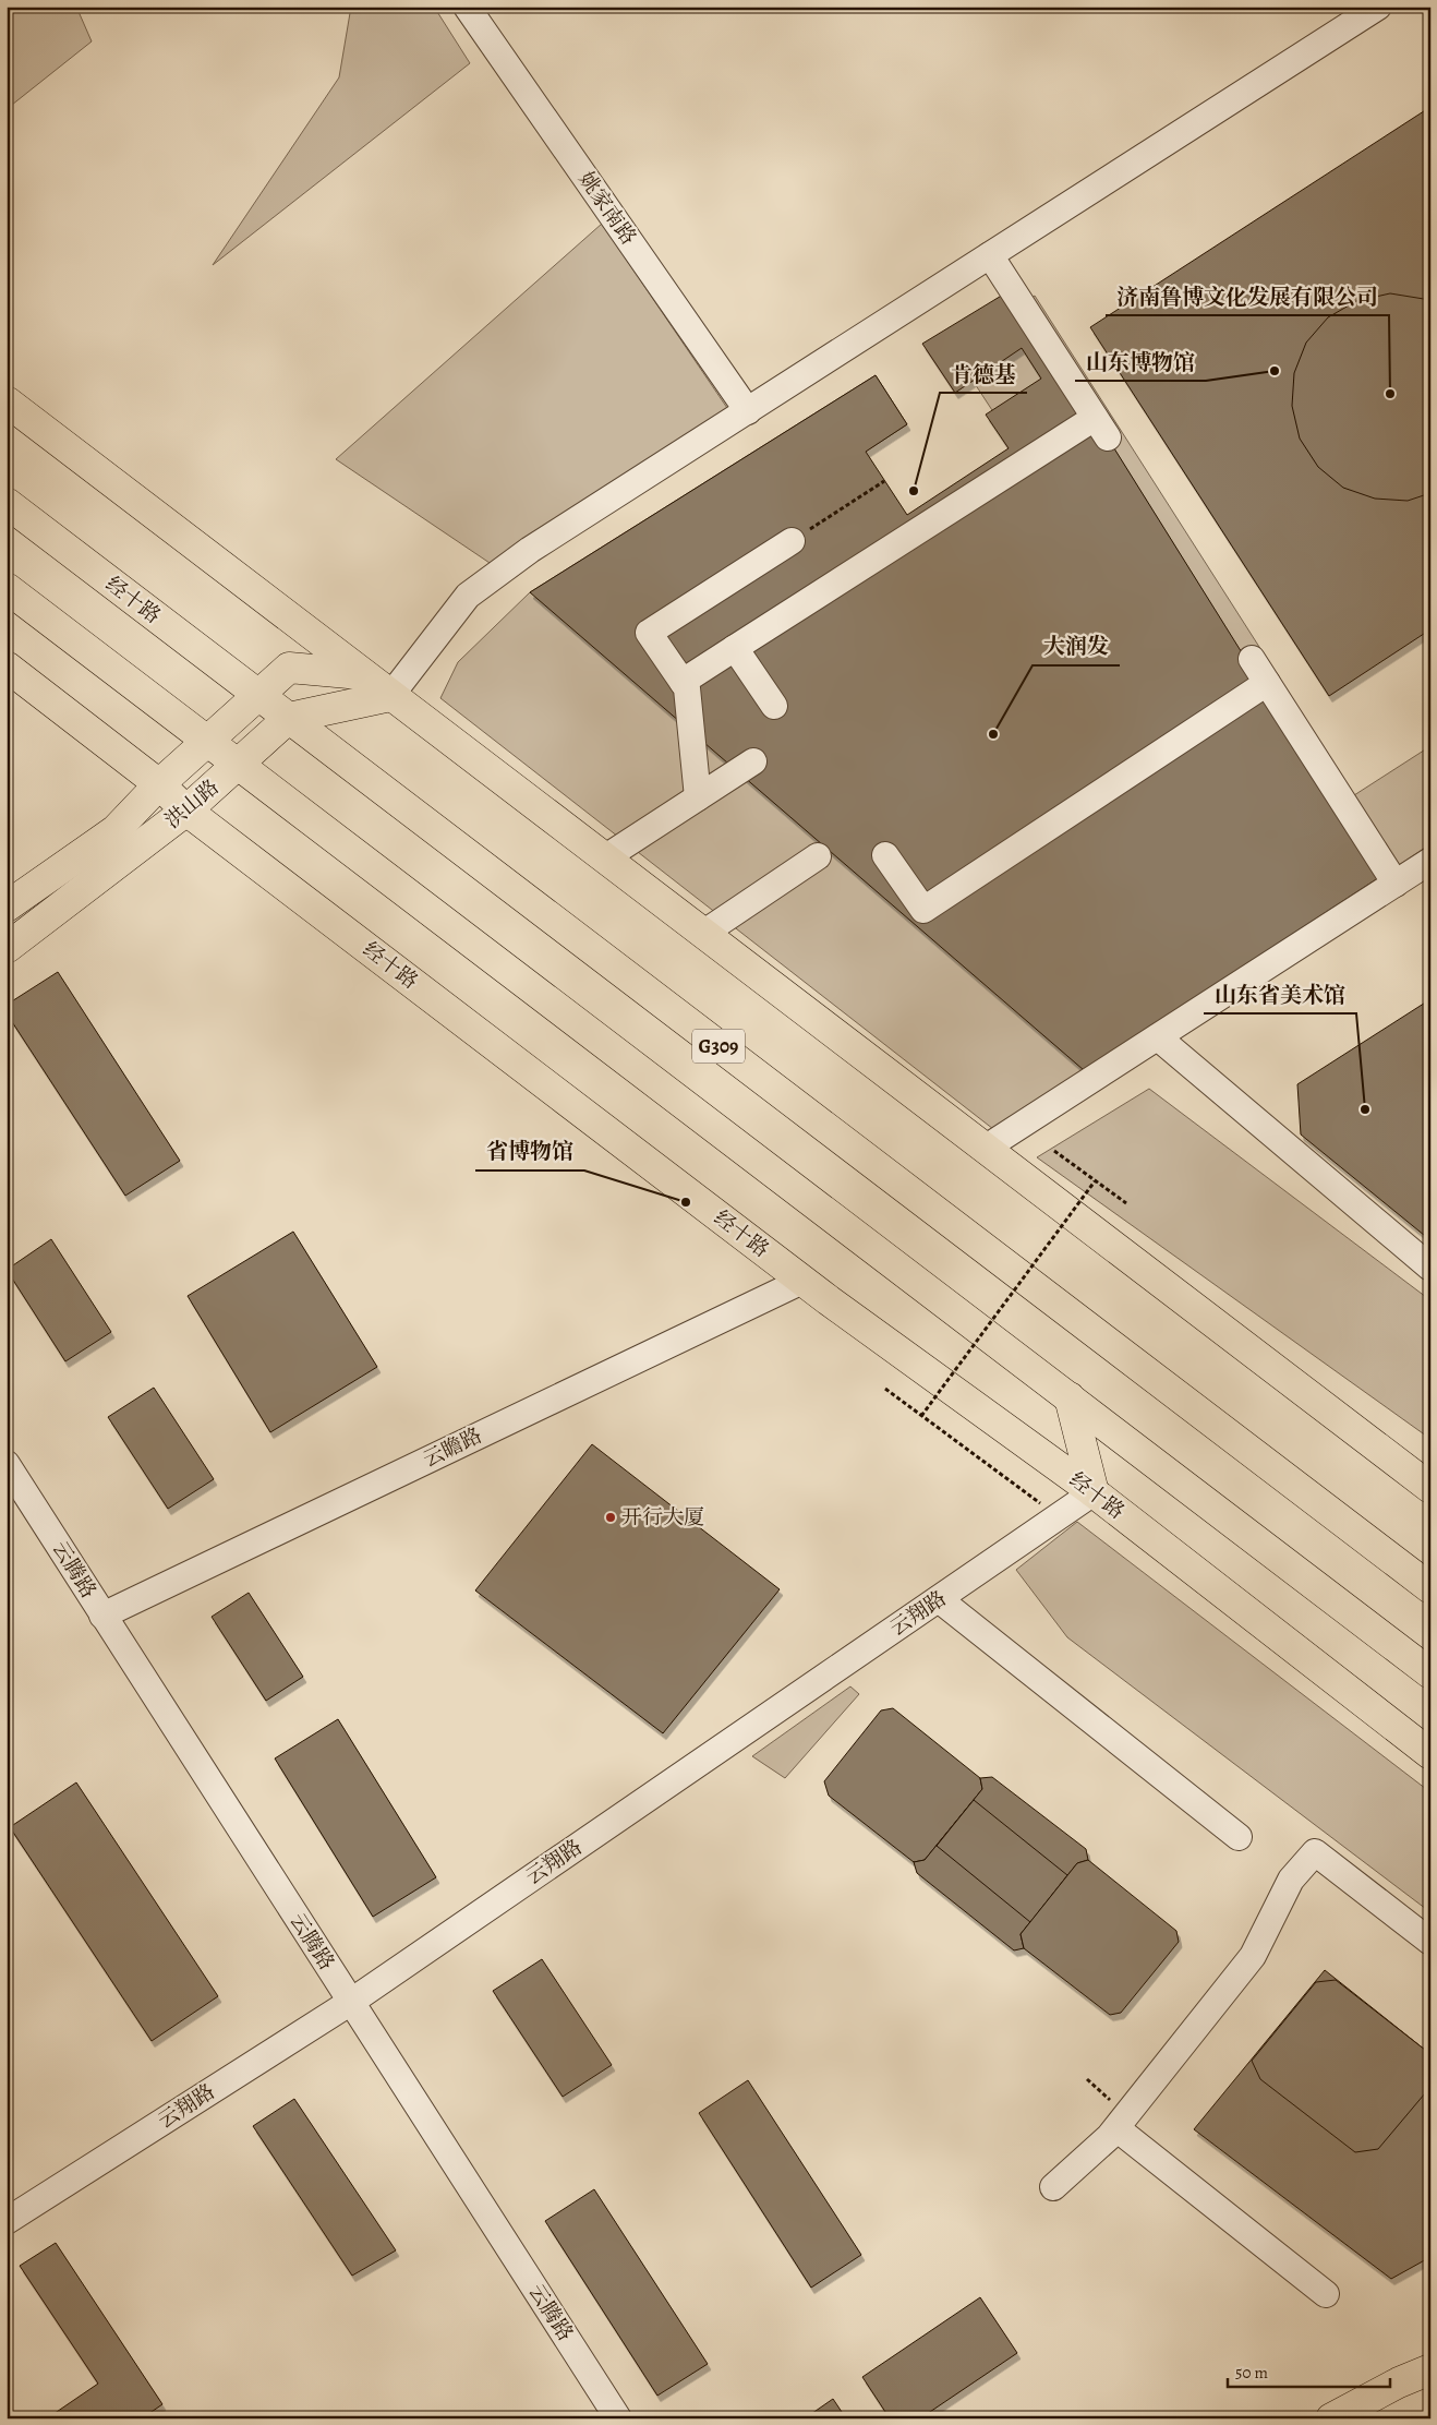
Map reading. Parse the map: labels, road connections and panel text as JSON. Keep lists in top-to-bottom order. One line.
{"streets":{"main road":["经十路","洪山路","G309"],"street":["姚家南路","云瞻路","云腾路","云翔路"]},"crossings":[["经十路","洪山路"],["经十路","云瞻路"],["经十路","云翔路"],["云瞻路","云腾路"],["云腾路","云翔路"]],"places":["山东博物馆","济南鲁博文化发展有限公司","肯德基","大润发","山东省美术馆","省博物馆","开行大厦"],"scale_bar":"50 m"}
